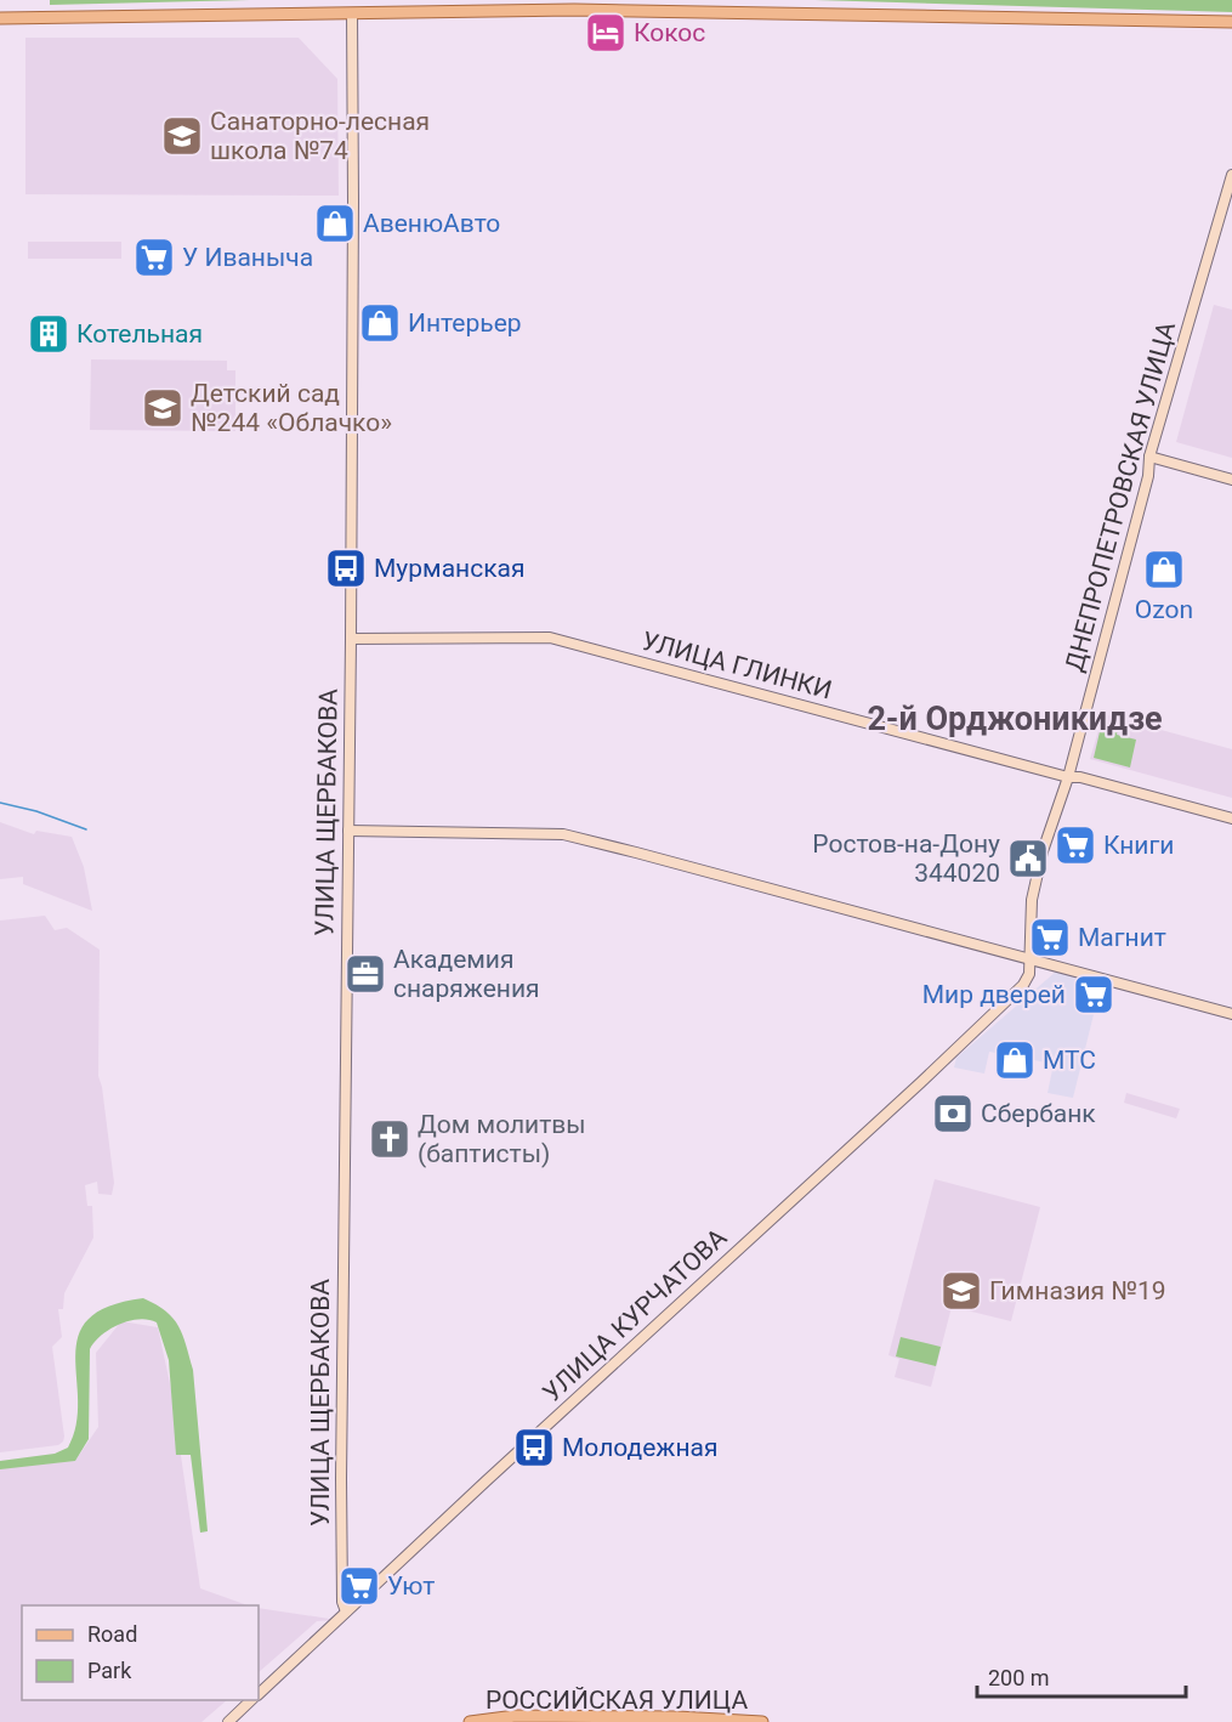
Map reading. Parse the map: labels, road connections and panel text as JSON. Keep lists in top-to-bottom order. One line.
{"streets":{"main road":["РОССИЙСКАЯ УЛИЦА"],"street":["ДНЕПРОПЕТРОВСКАЯ УЛИЦА","УЛИЦА ГЛИНКИ","УЛИЦА ЩЕРБАКОВА","УЛИЦА КУРЧАТОВА"]},"crossings":[["ДНЕПРОПЕТРОВСКАЯ УЛИЦА","УЛИЦА ГЛИНКИ"],["ДНЕПРОПЕТРОВСКАЯ УЛИЦА","УЛИЦА КУРЧАТОВА"],["УЛИЦА ГЛИНКИ","УЛИЦА ЩЕРБАКОВА"],["УЛИЦА ЩЕРБАКОВА","УЛИЦА КУРЧАТОВА"]],"districts":["2-й Орджоникидзе"],"places":{"hotel":["Кокос"],"school or university":["Санаторно-лесная школа №74","Детский сад №244 «Облачко»","Гимназия №19"],"shop":["АвенюАвто","Интерьер","Ozon","МТС"],"supermarket":["У Иваныча","Книги","Магнит","Мир дверей","Уют"],"building":["Котельная"],"bus stop":["Мурманская","Молодежная"],"public building":["Ростов-на-Дону 344020"],"office":["Академия снаряжения"],"bank":["Сбербанк"],"church":["Дом молитвы (баптисты)"]},"legend":["Road","Park"],"scale_bar":"200 m"}
